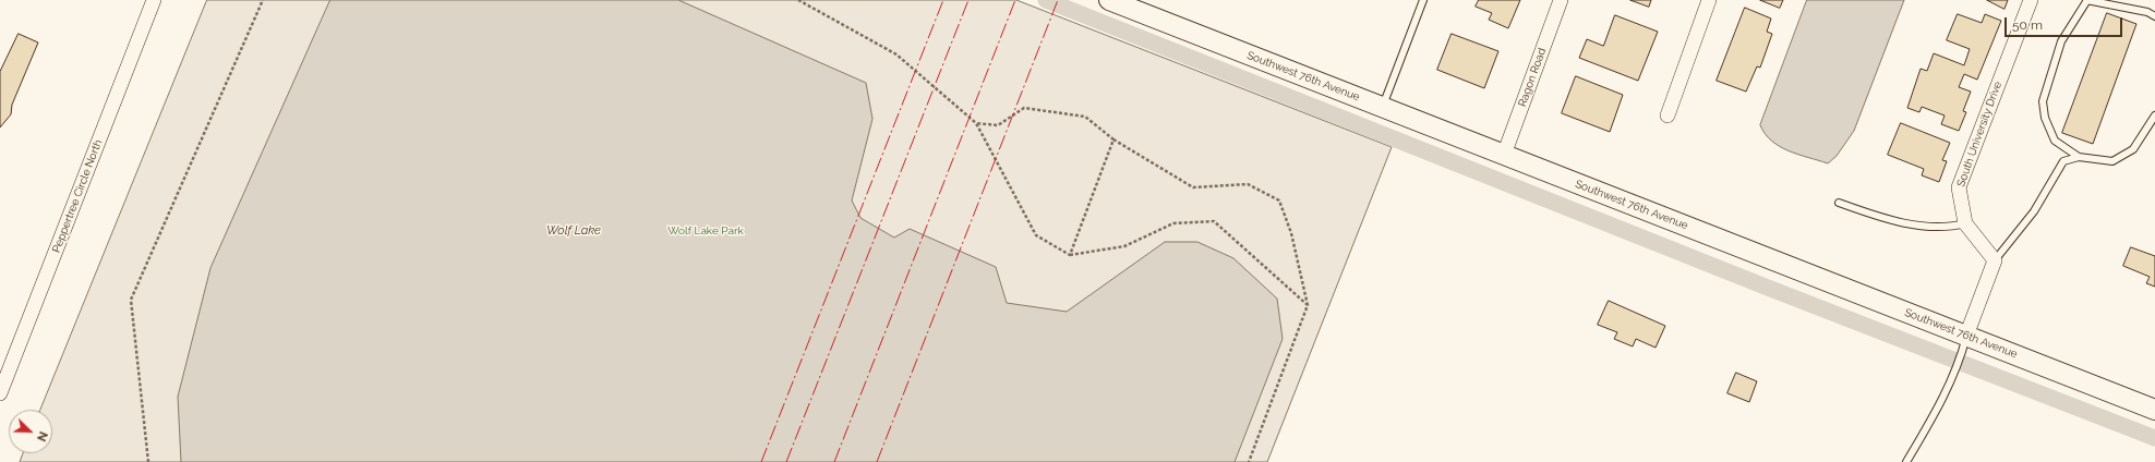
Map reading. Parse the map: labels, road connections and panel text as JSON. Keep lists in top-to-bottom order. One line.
{"streets":{"street":["Southwest 76th Avenue","Ragon Road","South University Drive","Peppertree Circle North"]},"crossings":[["Southwest 76th Avenue","Ragon Road"]],"water":["Wolf Lake"],"parks":["Wolf Lake Park"],"scale_bar":"50 m","north":"bottom right"}
